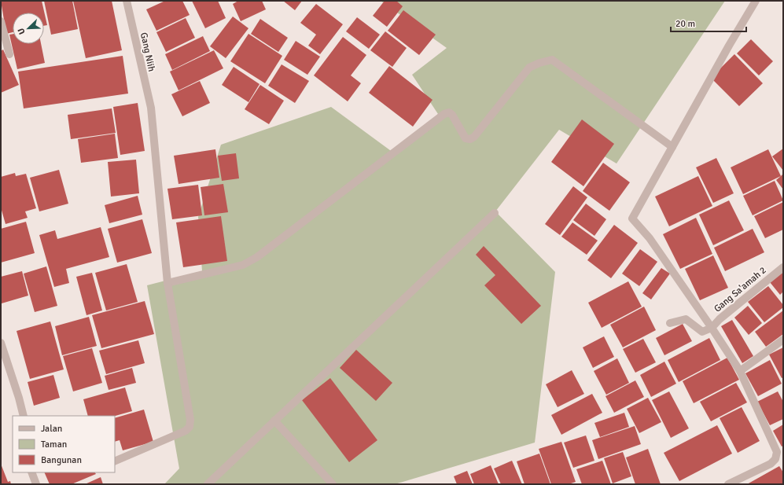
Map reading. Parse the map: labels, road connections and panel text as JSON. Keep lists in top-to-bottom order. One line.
{"streets":{"street":["Gang Niih","Gang Sa'amah 2"]},"legend":["Jalan","Taman","Bangunan"],"scale_bar":"20 m","north":"bottom left"}
